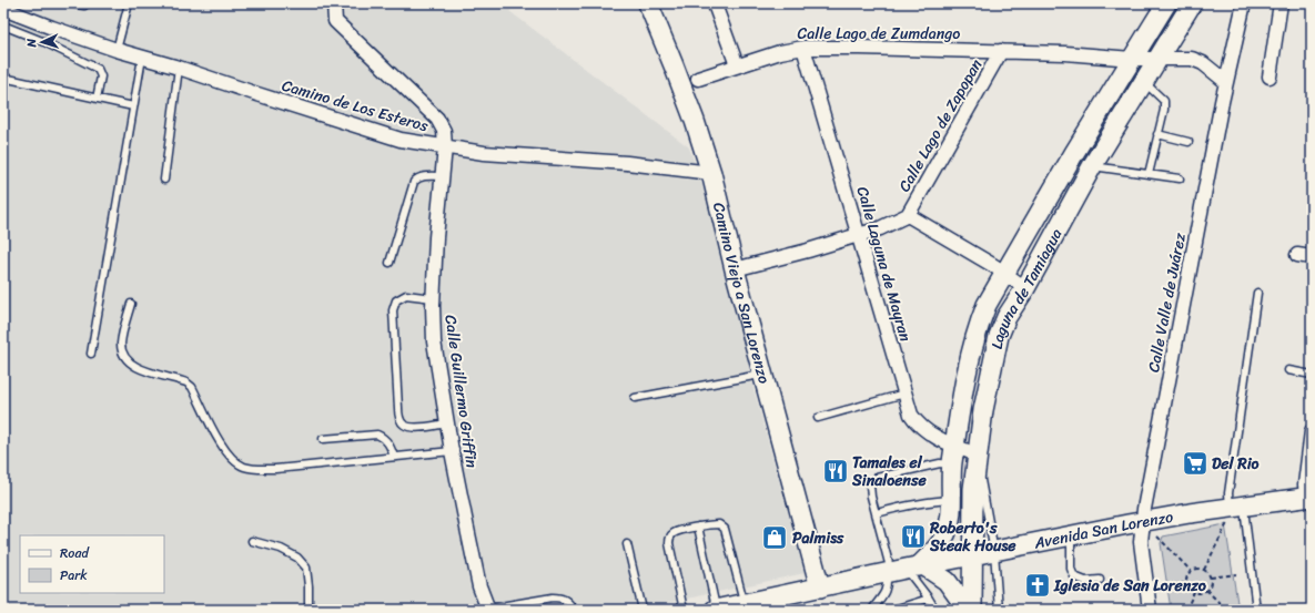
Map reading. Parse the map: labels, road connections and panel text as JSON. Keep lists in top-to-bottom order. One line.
{"streets":{"main road":["Laguna de Tamiagua","Camino Viejo a San Lorenzo","Avenida San Lorenzo"],"street":["Calle Lago de Zumdango","Camino de Los Esteros","Calle Lago de Zapopan","Calle Laguna de Mayran","Calle Valle de Juárez","Calle Guillermo Griffin"]},"crossings":[["Calle Lago de Zumdango","Calle Lago de Zapopan"],["Calle Lago de Zumdango","Calle Laguna de Mayran"],["Calle Lago de Zumdango","Laguna de Tamiagua"],["Calle Lago de Zumdango","Calle Valle de Juárez"],["Camino de Los Esteros","Camino Viejo a San Lorenzo"],["Camino de Los Esteros","Calle Guillermo Griffin"],["Calle Laguna de Mayran","Laguna de Tamiagua"],["Laguna de Tamiagua","Avenida San Lorenzo"],["Camino Viejo a San Lorenzo","Avenida San Lorenzo"],["Calle Valle de Juárez","Avenida San Lorenzo"]],"places":{"supermarket":["Del Rio"],"restaurant":["Tamales el Sinaloense","Roberto's Steak House"],"shop":["Palmiss"],"church":["Iglesia de San Lorenzo"]},"legend":["Road","Park"],"north":"left"}
